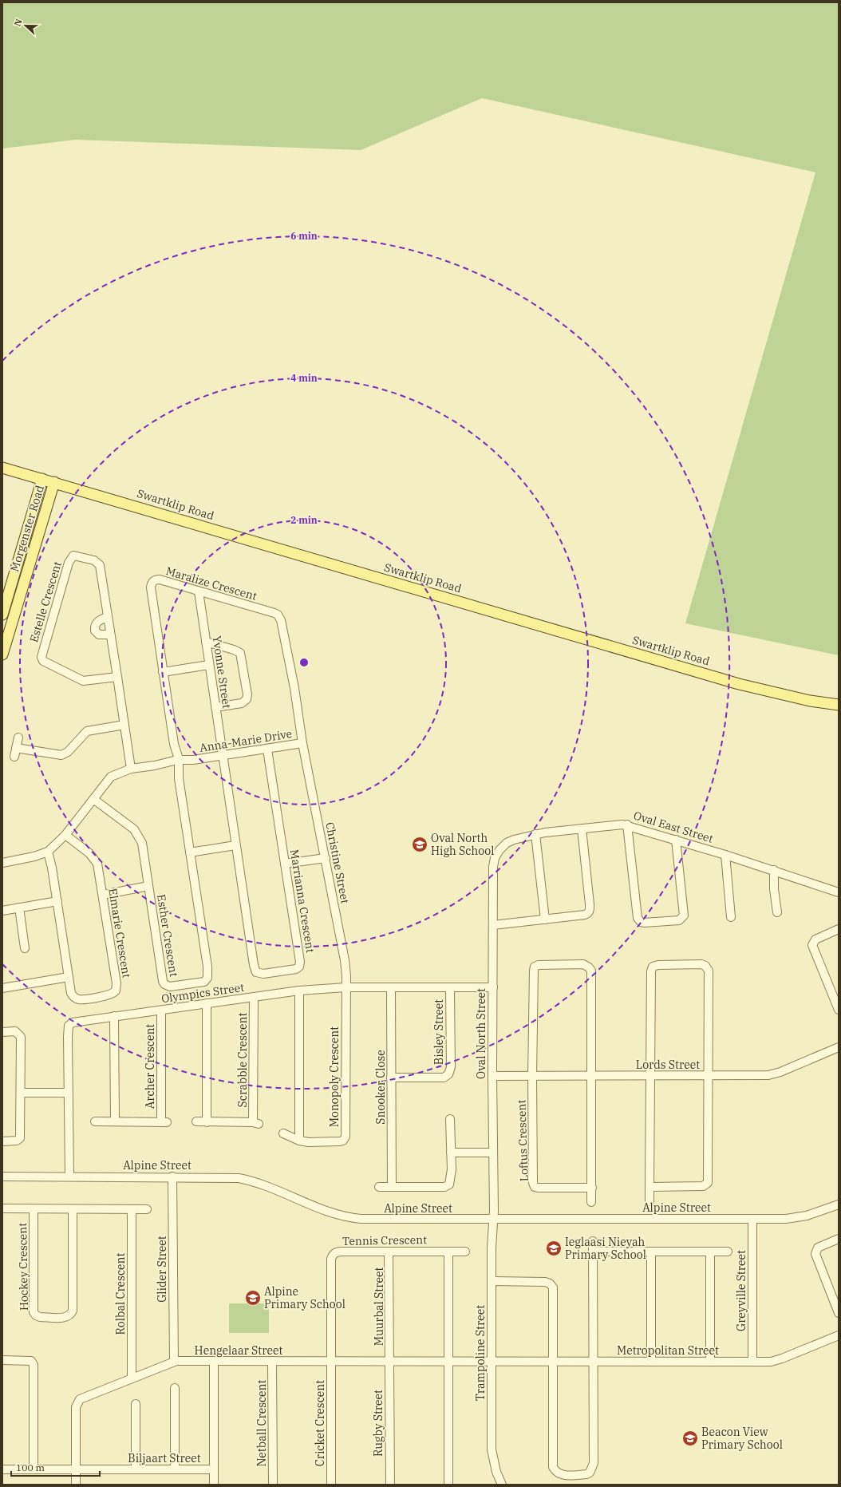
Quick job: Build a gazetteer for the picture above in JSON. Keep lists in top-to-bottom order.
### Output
{
  "streets": {
    "main road": ["Swartklip Road", "Morgenster Road"],
    "street": [
      "Maralize Crescent",
      "Estelle Crescent",
      "Yvonne Street",
      "Anna-Marie Drive",
      "Oval East Street",
      "Christine Street",
      "Marrianna Crescent",
      "Elmarie Crescent",
      "Esther Crescent",
      "Olympics Street",
      "Bisley Street",
      "Oval North Street",
      "Scrabble Crescent",
      "Lords Street",
      "Archer Crescent",
      "Monopoly Crescent",
      "Snooker Close",
      "Loftus Crescent",
      "Alpine Street",
      "Tennis Crescent",
      "Hockey Crescent",
      "Glider Street",
      "Greyville Street",
      "Rolbal Crescent",
      "Muurbal Street",
      "Hengelaar Street",
      "Metropolitan Street",
      "Trampoline Street",
      "Netball Crescent",
      "Cricket Crescent",
      "Rugby Street",
      "Biljaart Street"
    ]
  },
  "crossings": [
    ["Swartklip Road", "Morgenster Road"],
    ["Maralize Crescent", "Yvonne Street"],
    ["Maralize Crescent", "Anna-Marie Drive"],
    ["Maralize Crescent", "Christine Street"],
    ["Maralize Crescent", "Esther Crescent"],
    ["Estelle Crescent", "Anna-Marie Drive"],
    ["Yvonne Street", "Anna-Marie Drive"],
    ["Yvonne Street", "Marrianna Crescent"],
    ["Anna-Marie Drive", "Christine Street"],
    ["Anna-Marie Drive", "Marrianna Crescent"],
    ["Anna-Marie Drive", "Elmarie Crescent"],
    ["Anna-Marie Drive", "Esther Crescent"],
    ["Oval East Street", "Oval North Street"],
    ["Christine Street", "Olympics Street"],
    ["Christine Street", "Monopoly Crescent"],
    ["Olympics Street", "Bisley Street"],
    ["Olympics Street", "Oval North Street"],
    ["Olympics Street", "Scrabble Crescent"],
    ["Olympics Street", "Archer Crescent"],
    ["Olympics Street", "Monopoly Crescent"],
    ["Olympics Street", "Snooker Close"],
    ["Olympics Street", "Alpine Street"],
    ["Bisley Street", "Snooker Close"],
    ["Oval North Street", "Lords Street"],
    ["Oval North Street", "Alpine Street"],
    ["Oval North Street", "Trampoline Street"],
    ["Lords Street", "Loftus Crescent"],
    ["Alpine Street", "Glider Street"],
    ["Alpine Street", "Greyville Street"],
    ["Alpine Street", "Trampoline Street"],
    ["Tennis Crescent", "Muurbal Street"],
    ["Tennis Crescent", "Hengelaar Street"],
    ["Tennis Crescent", "Cricket Crescent"],
    ["Glider Street", "Hengelaar Street"],
    ["Greyville Street", "Metropolitan Street"],
    ["Rolbal Crescent", "Hengelaar Street"],
    ["Muurbal Street", "Hengelaar Street"],
    ["Muurbal Street", "Rugby Street"],
    ["Hengelaar Street", "Metropolitan Street"],
    ["Hengelaar Street", "Trampoline Street"],
    ["Hengelaar Street", "Netball Crescent"],
    ["Hengelaar Street", "Cricket Crescent"],
    ["Hengelaar Street", "Rugby Street"],
    ["Hengelaar Street", "Biljaart Street"],
    ["Metropolitan Street", "Trampoline Street"]
  ],
  "places": {
    "school or university": [
      "Oval North High School",
      "Ieglaasi Nieyah Primary School",
      "Alpine Primary School",
      "Beacon View Primary School"
    ]
  },
  "scale_bar": "100 m",
  "north": "left",
  "rings": ["6 min", "4 min", "2 min"]
}
